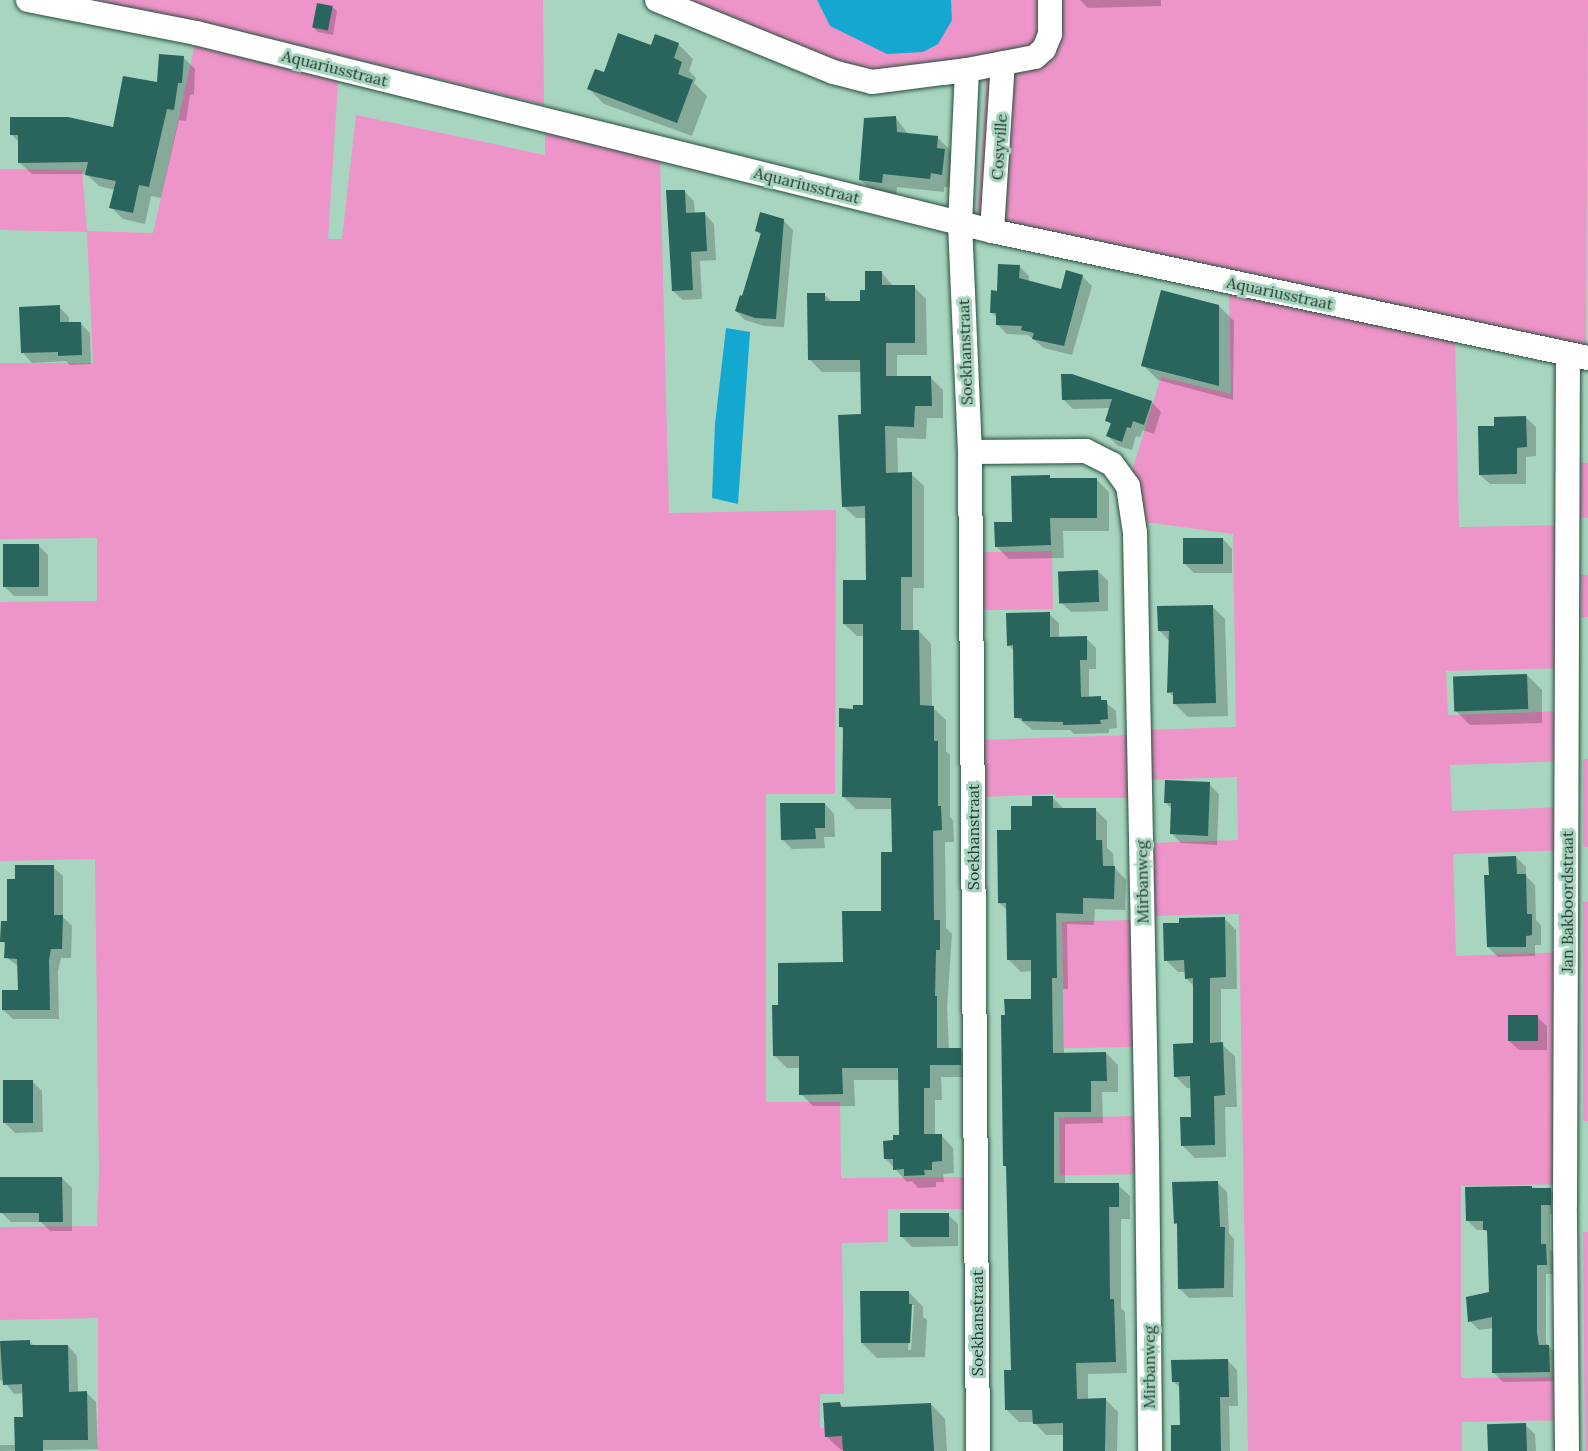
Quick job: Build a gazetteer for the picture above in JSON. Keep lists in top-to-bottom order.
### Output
{
  "streets": {
    "street": [
      "Aquariusstraat",
      "Cosyville",
      "Soekhanstraat",
      "Mirbanweg",
      "Jan Bakboordstraat"
    ]
  },
  "crossings": [
    ["Aquariusstraat", "Cosyville"],
    ["Aquariusstraat", "Soekhanstraat"],
    ["Aquariusstraat", "Jan Bakboordstraat"],
    ["Cosyville", "Soekhanstraat"],
    ["Soekhanstraat", "Mirbanweg"]
  ]
}
